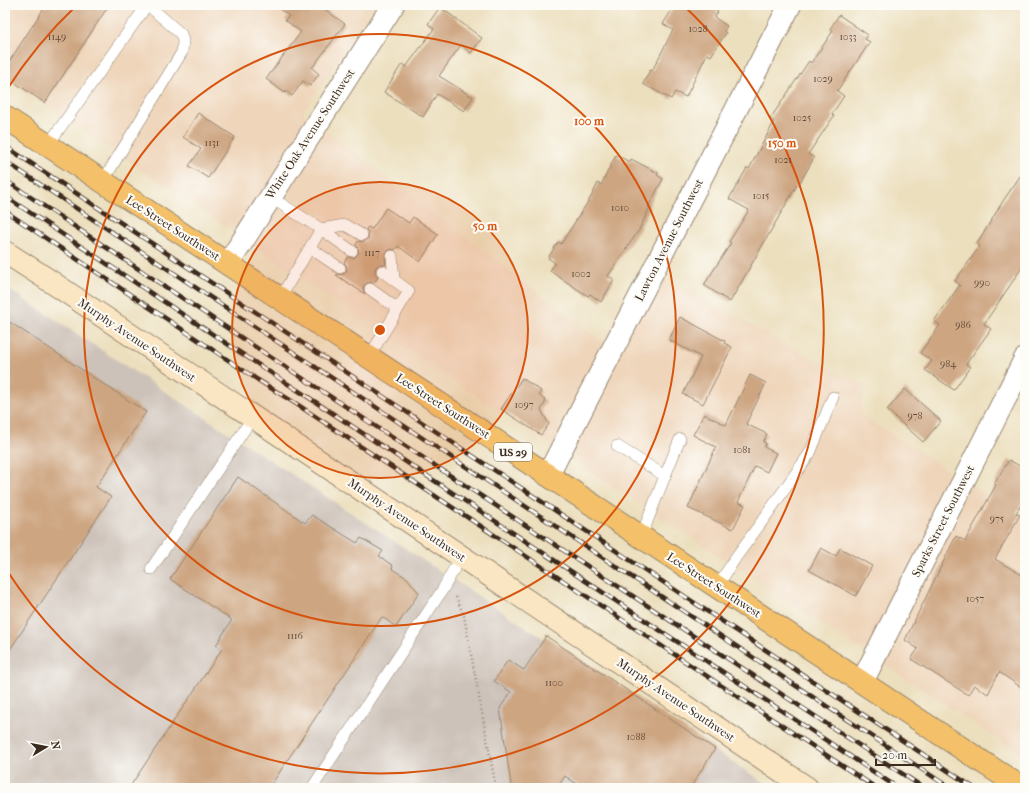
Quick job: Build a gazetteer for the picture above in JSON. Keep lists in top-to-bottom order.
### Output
{
  "streets": {
    "main road": ["Lee Street Southwest", "US 29"],
    "street": [
      "White Oak Avenue Southwest",
      "Lawton Avenue Southwest",
      "Murphy Avenue Southwest",
      "Sparks Street Southwest"
    ]
  },
  "crossings": [
    ["White Oak Avenue Southwest", "Lee Street Southwest"],
    ["Lee Street Southwest", "Lawton Avenue Southwest"],
    ["Lee Street Southwest", "Sparks Street Southwest"]
  ],
  "house_numbers": [
    "1028",
    "1149",
    "1033",
    "1029",
    "1025",
    "1131",
    "1021",
    "1015",
    "1010",
    "1117",
    "1002",
    "990",
    "986",
    "984",
    "1097",
    "978",
    "1081",
    "975",
    "1057",
    "1116",
    "1100",
    "1088"
  ],
  "scale_bar": "20 m",
  "north": "right",
  "rings": ["100 m", "150 m", "50 m"]
}
